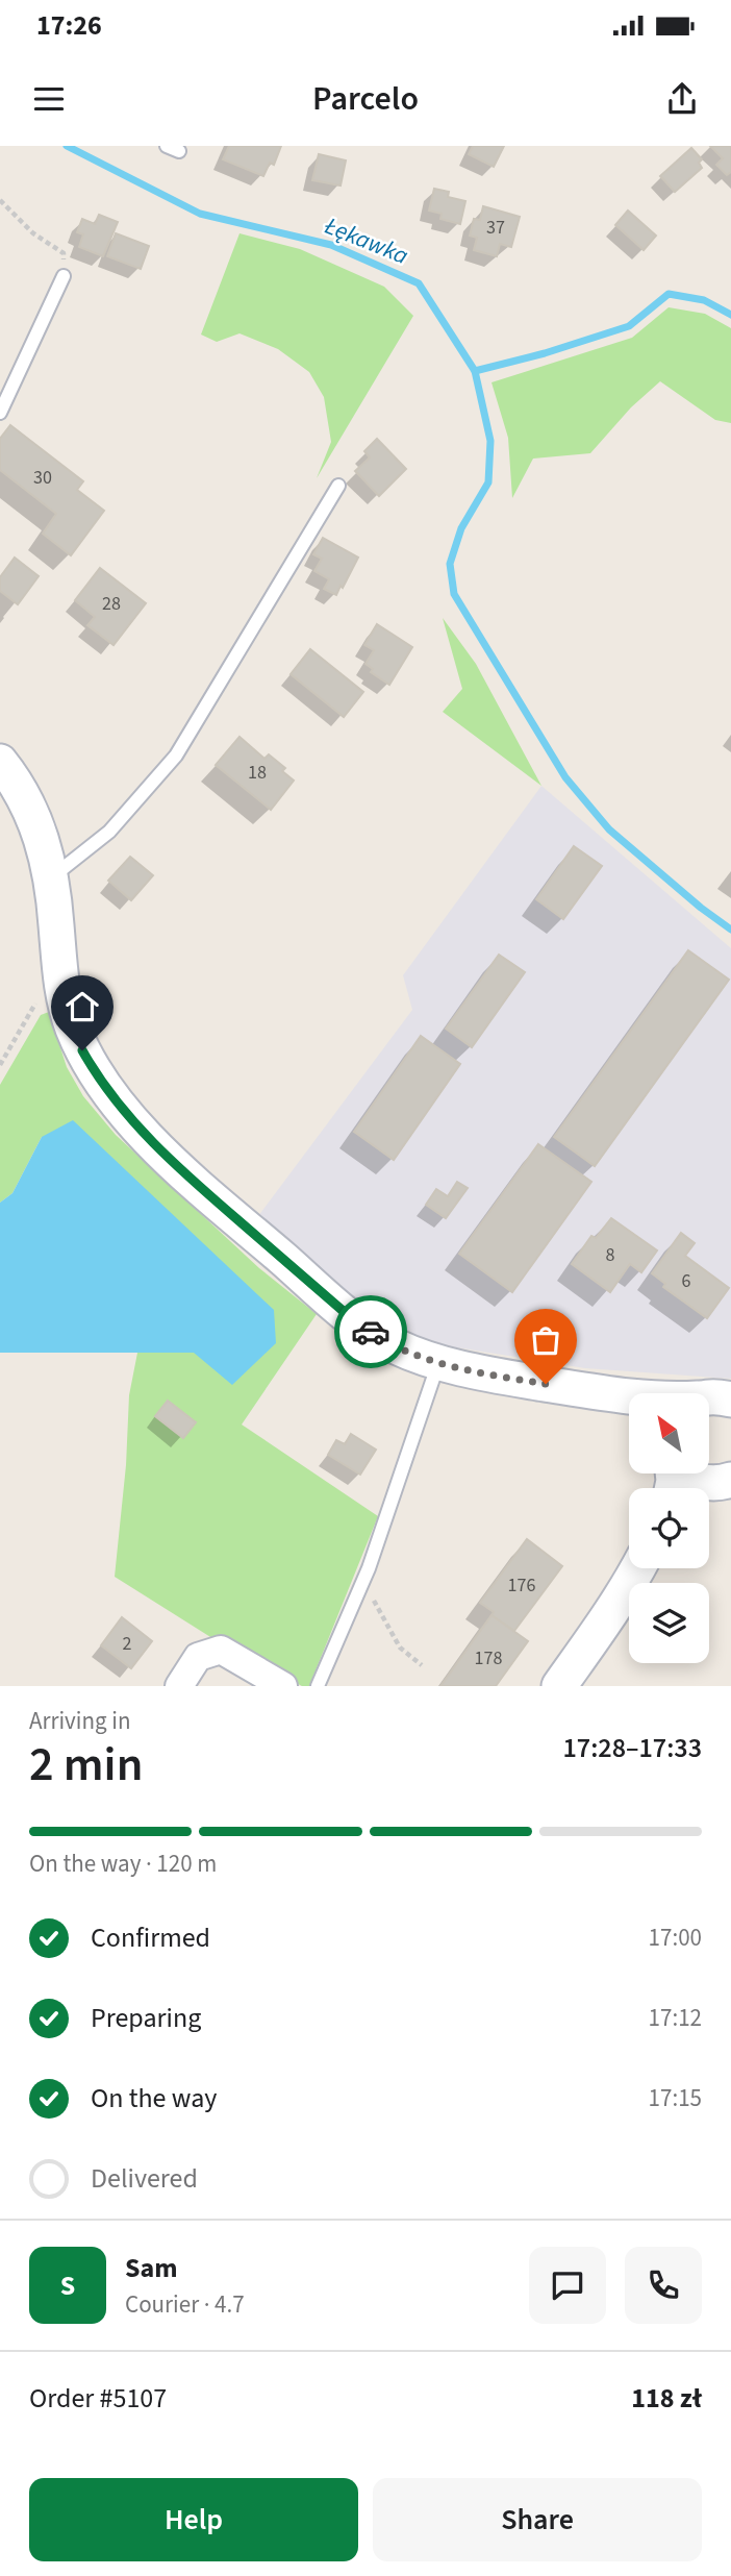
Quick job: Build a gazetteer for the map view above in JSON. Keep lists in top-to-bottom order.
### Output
{
  "water": ["Łękawka"],
  "house_numbers": [
    "37",
    "30",
    "28",
    "18",
    "8",
    "6",
    "176",
    "2",
    "178"
  ],
  "north": "top left",
  "page": {
    "status": "17:26",
    "header": "Parcelo",
    "heading": ["2 min", "Arriving in", "17:28–17:33"],
    "panel": [
      "Sam",
      "Courier · 4.7",
      "Order #5107",
      "118 zł"
    ],
    "bar": "On the way · 120 m",
    "list": [
      ["Confirmed", "17:00"],
      ["Preparing", "17:12"],
      ["On the way", "17:15"],
      "Delivered"
    ],
    "round": "S",
    "buttons": ["Help", "Share"]
  }
}
